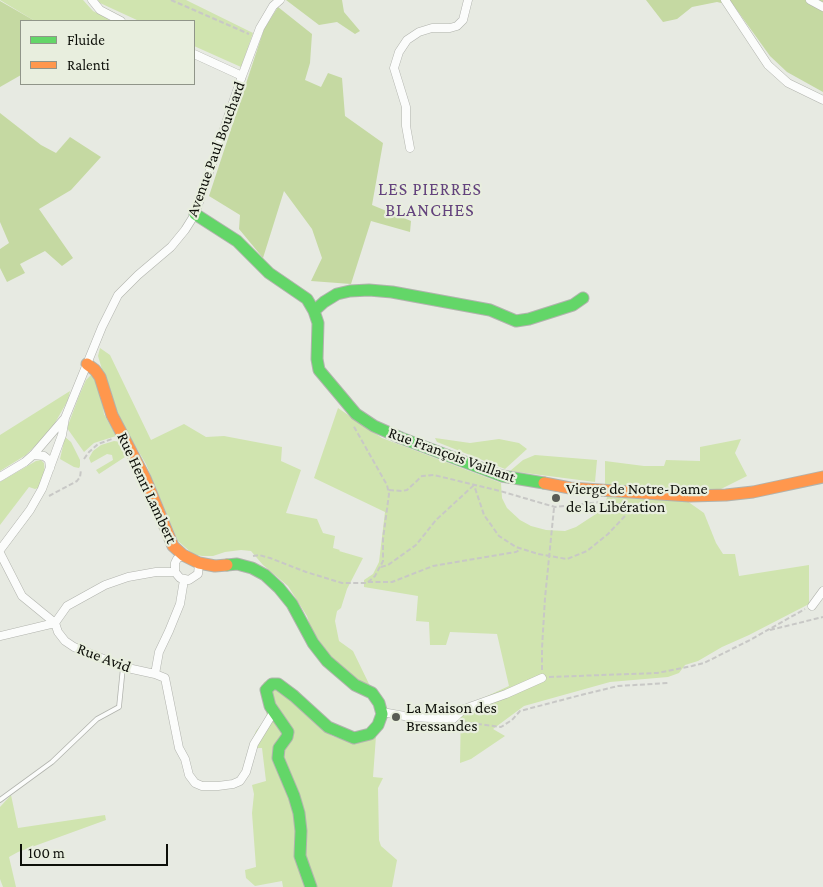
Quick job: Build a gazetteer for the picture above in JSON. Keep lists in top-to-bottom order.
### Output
{
  "streets": {
    "street": [
      "Avenue Paul Bouchard",
      "Rue François Vaillant",
      "Rue Henri Lambert",
      "Rue Avid"
    ]
  },
  "crossings": [
    ["Avenue Paul Bouchard", "Rue Henri Lambert"]
  ],
  "districts": ["LES PIERRES BLANCHES"],
  "places": ["Vierge de Notre-Dame de la Libération", "La Maison des Bressandes"],
  "legend": ["Fluide", "Ralenti"],
  "scale_bar": "100 m"
}
